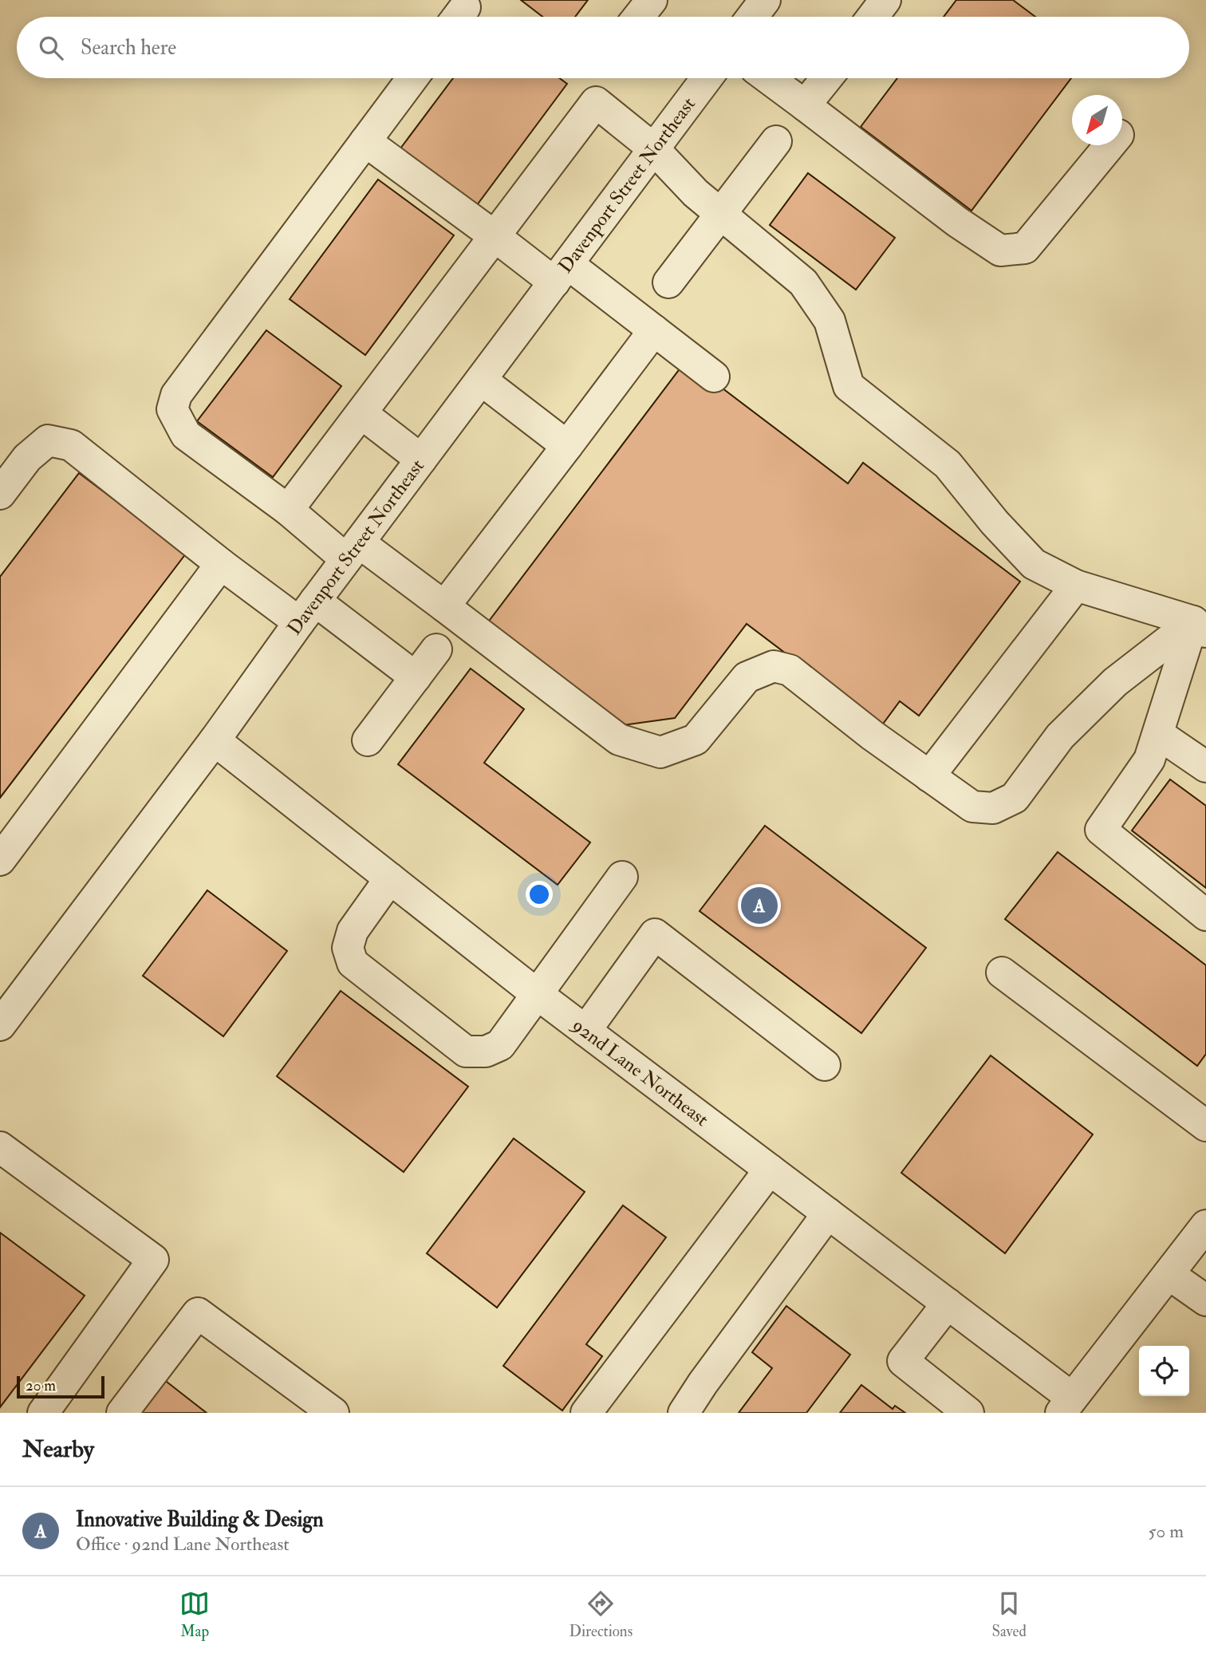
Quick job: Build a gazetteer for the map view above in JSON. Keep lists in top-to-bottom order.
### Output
{
  "streets": {
    "street": ["Davenport Street Northeast", "92nd Lane Northeast"]
  },
  "crossings": [
    ["Davenport Street Northeast", "92nd Lane Northeast"]
  ],
  "scale_bar": "20 m",
  "north": "bottom left",
  "page": {
    "search": "Search here",
    "pins": "A",
    "scale": "20 m",
    "heading": "Nearby",
    "list": [
      {
        "mark": "A",
        "name": "Innovative Building & Design",
        "note": "Office · 92nd Lane Northeast",
        "value": "50 m"
      }
    ],
    "nav": ["Map", "Directions", "Saved"]
  }
}
